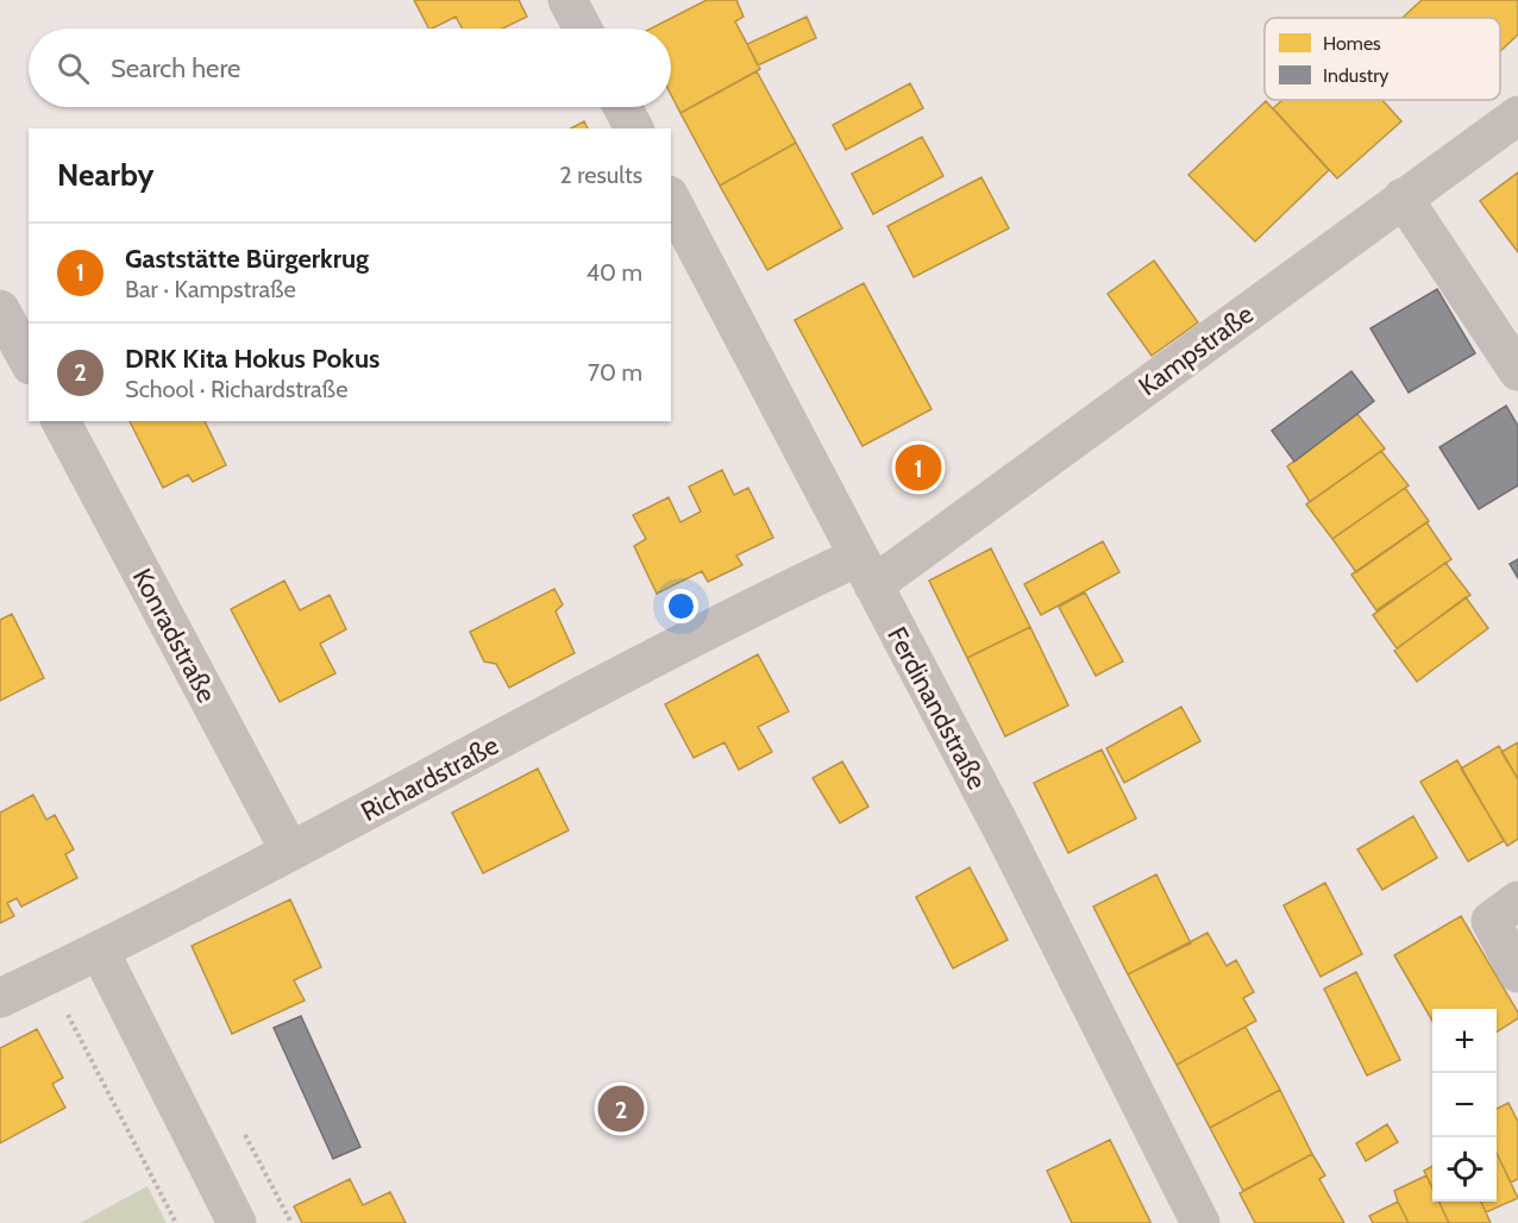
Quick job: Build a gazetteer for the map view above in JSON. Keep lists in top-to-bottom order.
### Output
{
  "streets": {
    "street": [
      "Kampstraße",
      "Konradstraße",
      "Ferdinandstraße",
      "Richardstraße"
    ]
  },
  "crossings": [
    ["Kampstraße", "Ferdinandstraße"],
    ["Kampstraße", "Richardstraße"],
    ["Konradstraße", "Richardstraße"],
    ["Ferdinandstraße", "Richardstraße"]
  ],
  "legend": ["Homes", "Industry"],
  "page": {
    "search": "Search here",
    "heading": ["Nearby", "2 results"],
    "list": [
      {
        "mark": "1",
        "name": "Gaststätte Bürgerkrug",
        "note": "Bar · Kampstraße",
        "value": "40 m"
      },
      {
        "mark": "2",
        "name": "DRK Kita Hokus Pokus",
        "note": "School · Richardstraße",
        "value": "70 m"
      }
    ],
    "pins": ["1", "2"],
    "map_buttons": ["+", "−"]
  }
}
